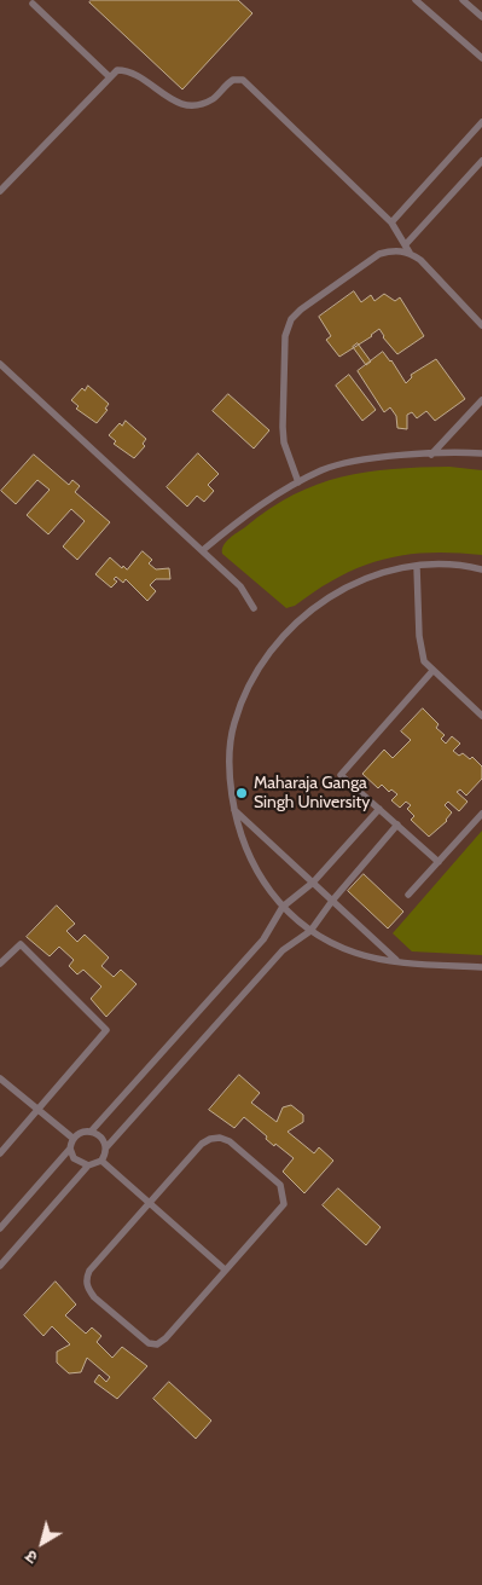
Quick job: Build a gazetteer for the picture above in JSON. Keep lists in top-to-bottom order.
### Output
{
  "places": ["Maharaja Ganga Singh University"],
  "north": "bottom left"
}
